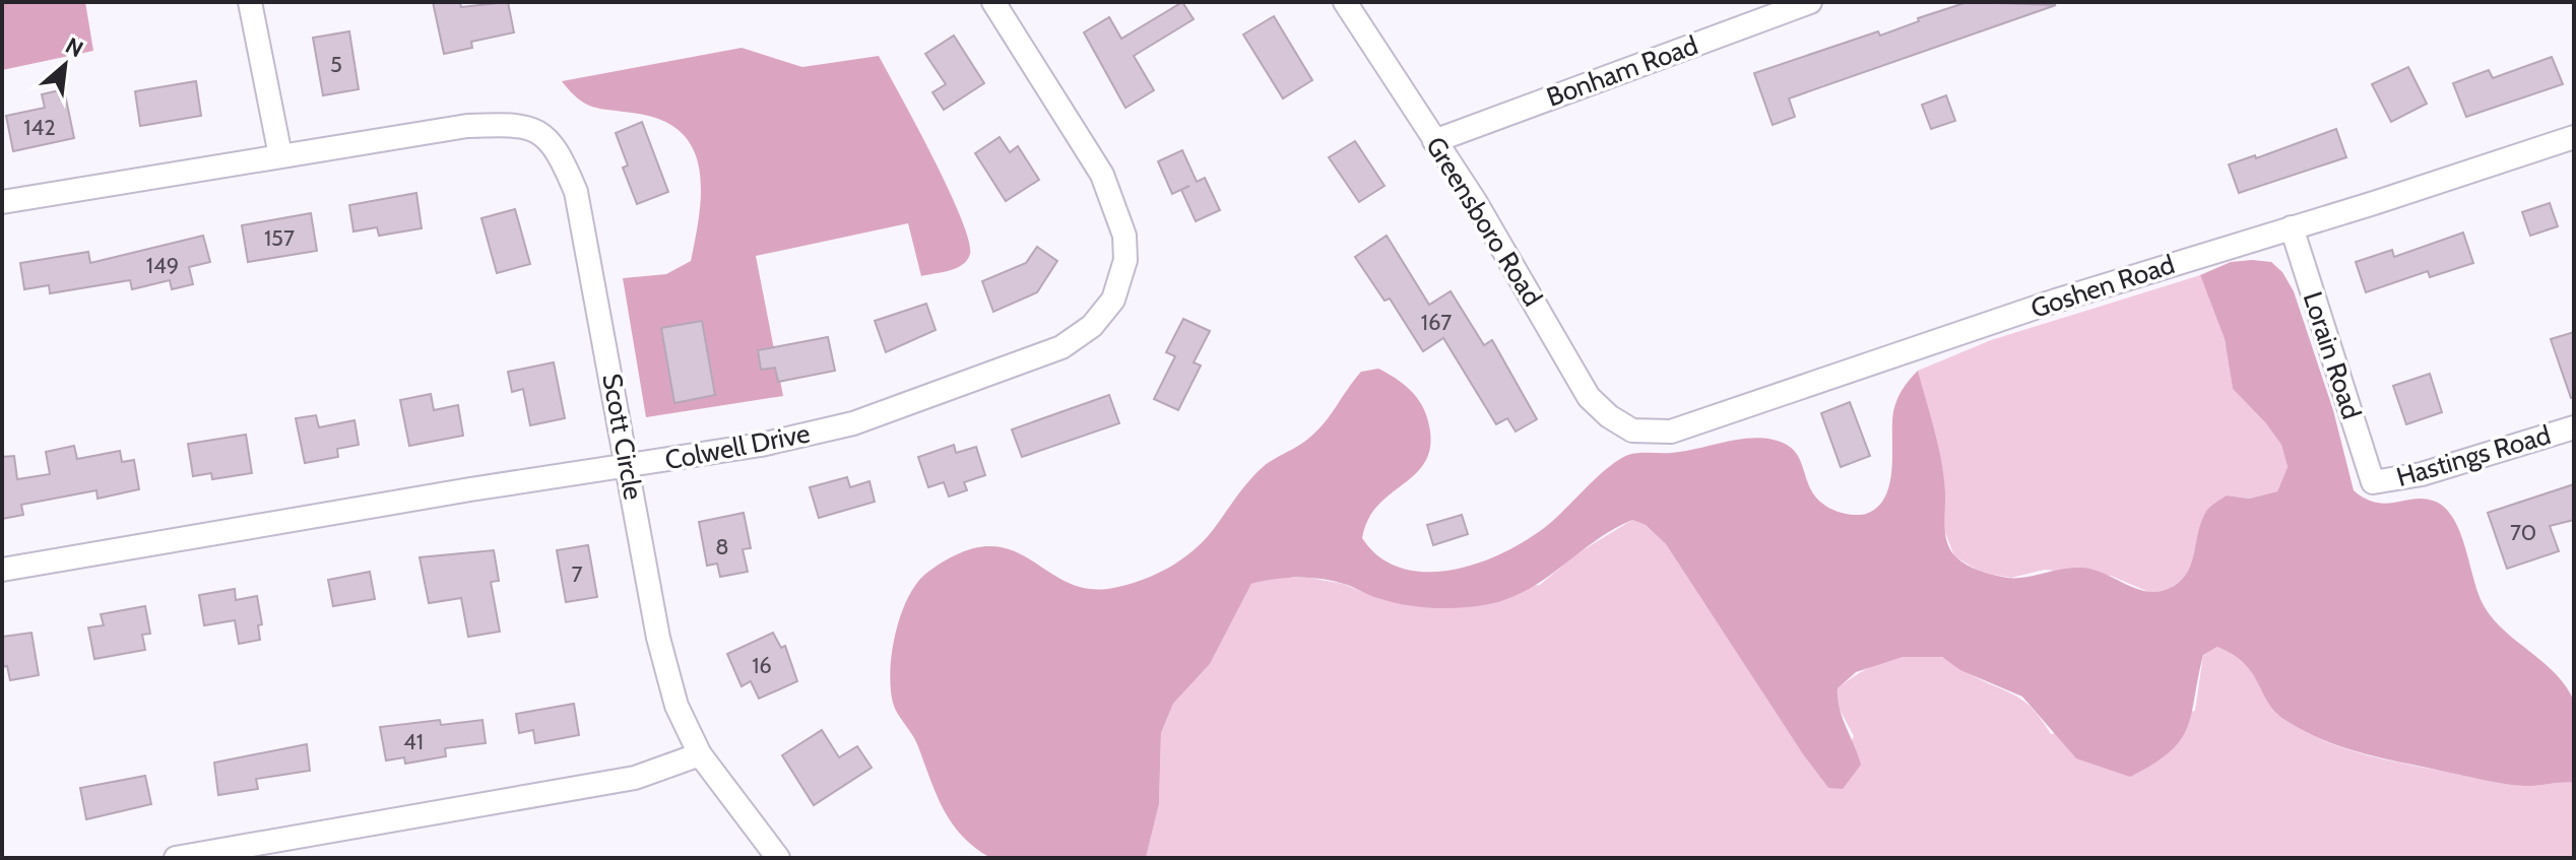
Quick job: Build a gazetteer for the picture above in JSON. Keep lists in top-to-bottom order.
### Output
{
  "streets": {
    "street": [
      "Bonham Road",
      "Greensboro Road",
      "Goshen Road",
      "Lorain Road",
      "Scott Circle",
      "Colwell Drive",
      "Hastings Road"
    ]
  },
  "crossings": [
    ["Bonham Road", "Greensboro Road"],
    ["Greensboro Road", "Goshen Road"],
    ["Goshen Road", "Lorain Road"],
    ["Lorain Road", "Hastings Road"],
    ["Scott Circle", "Colwell Drive"]
  ],
  "house_numbers": [
    "5",
    "142",
    "157",
    "149",
    "167",
    "70",
    "8",
    "7",
    "16",
    "41"
  ],
  "north": "top right"
}
